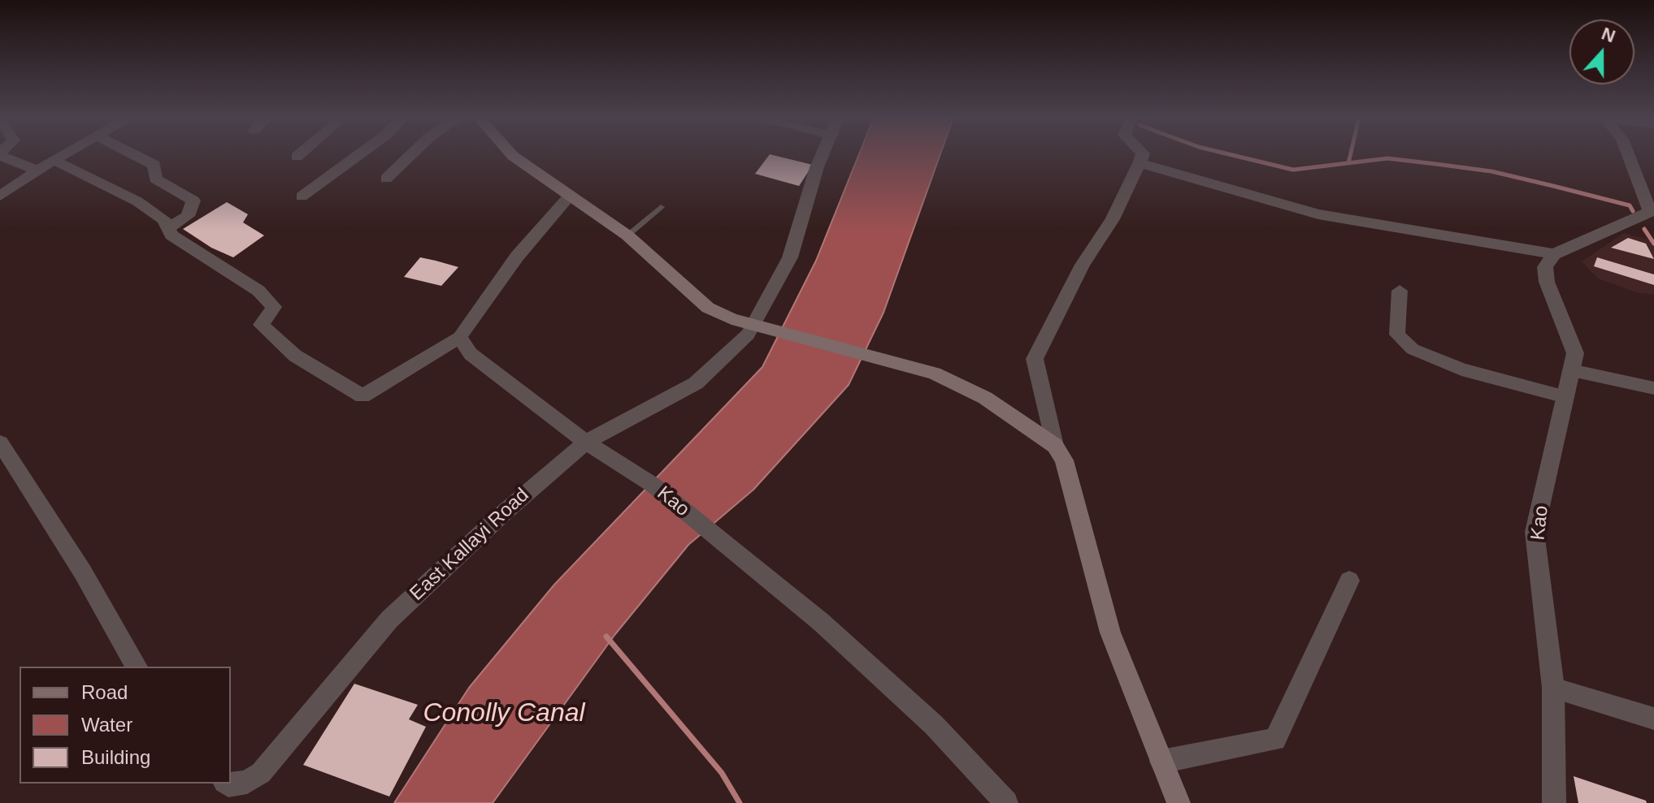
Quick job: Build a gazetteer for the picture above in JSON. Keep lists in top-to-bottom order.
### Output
{
  "streets": {
    "street": ["Kao", "East Kallayi Road"]
  },
  "crossings": [
    ["Kao", "East Kallayi Road"]
  ],
  "water": ["Conolly Canal"],
  "legend": ["Road", "Water", "Building"],
  "north": "top"
}
